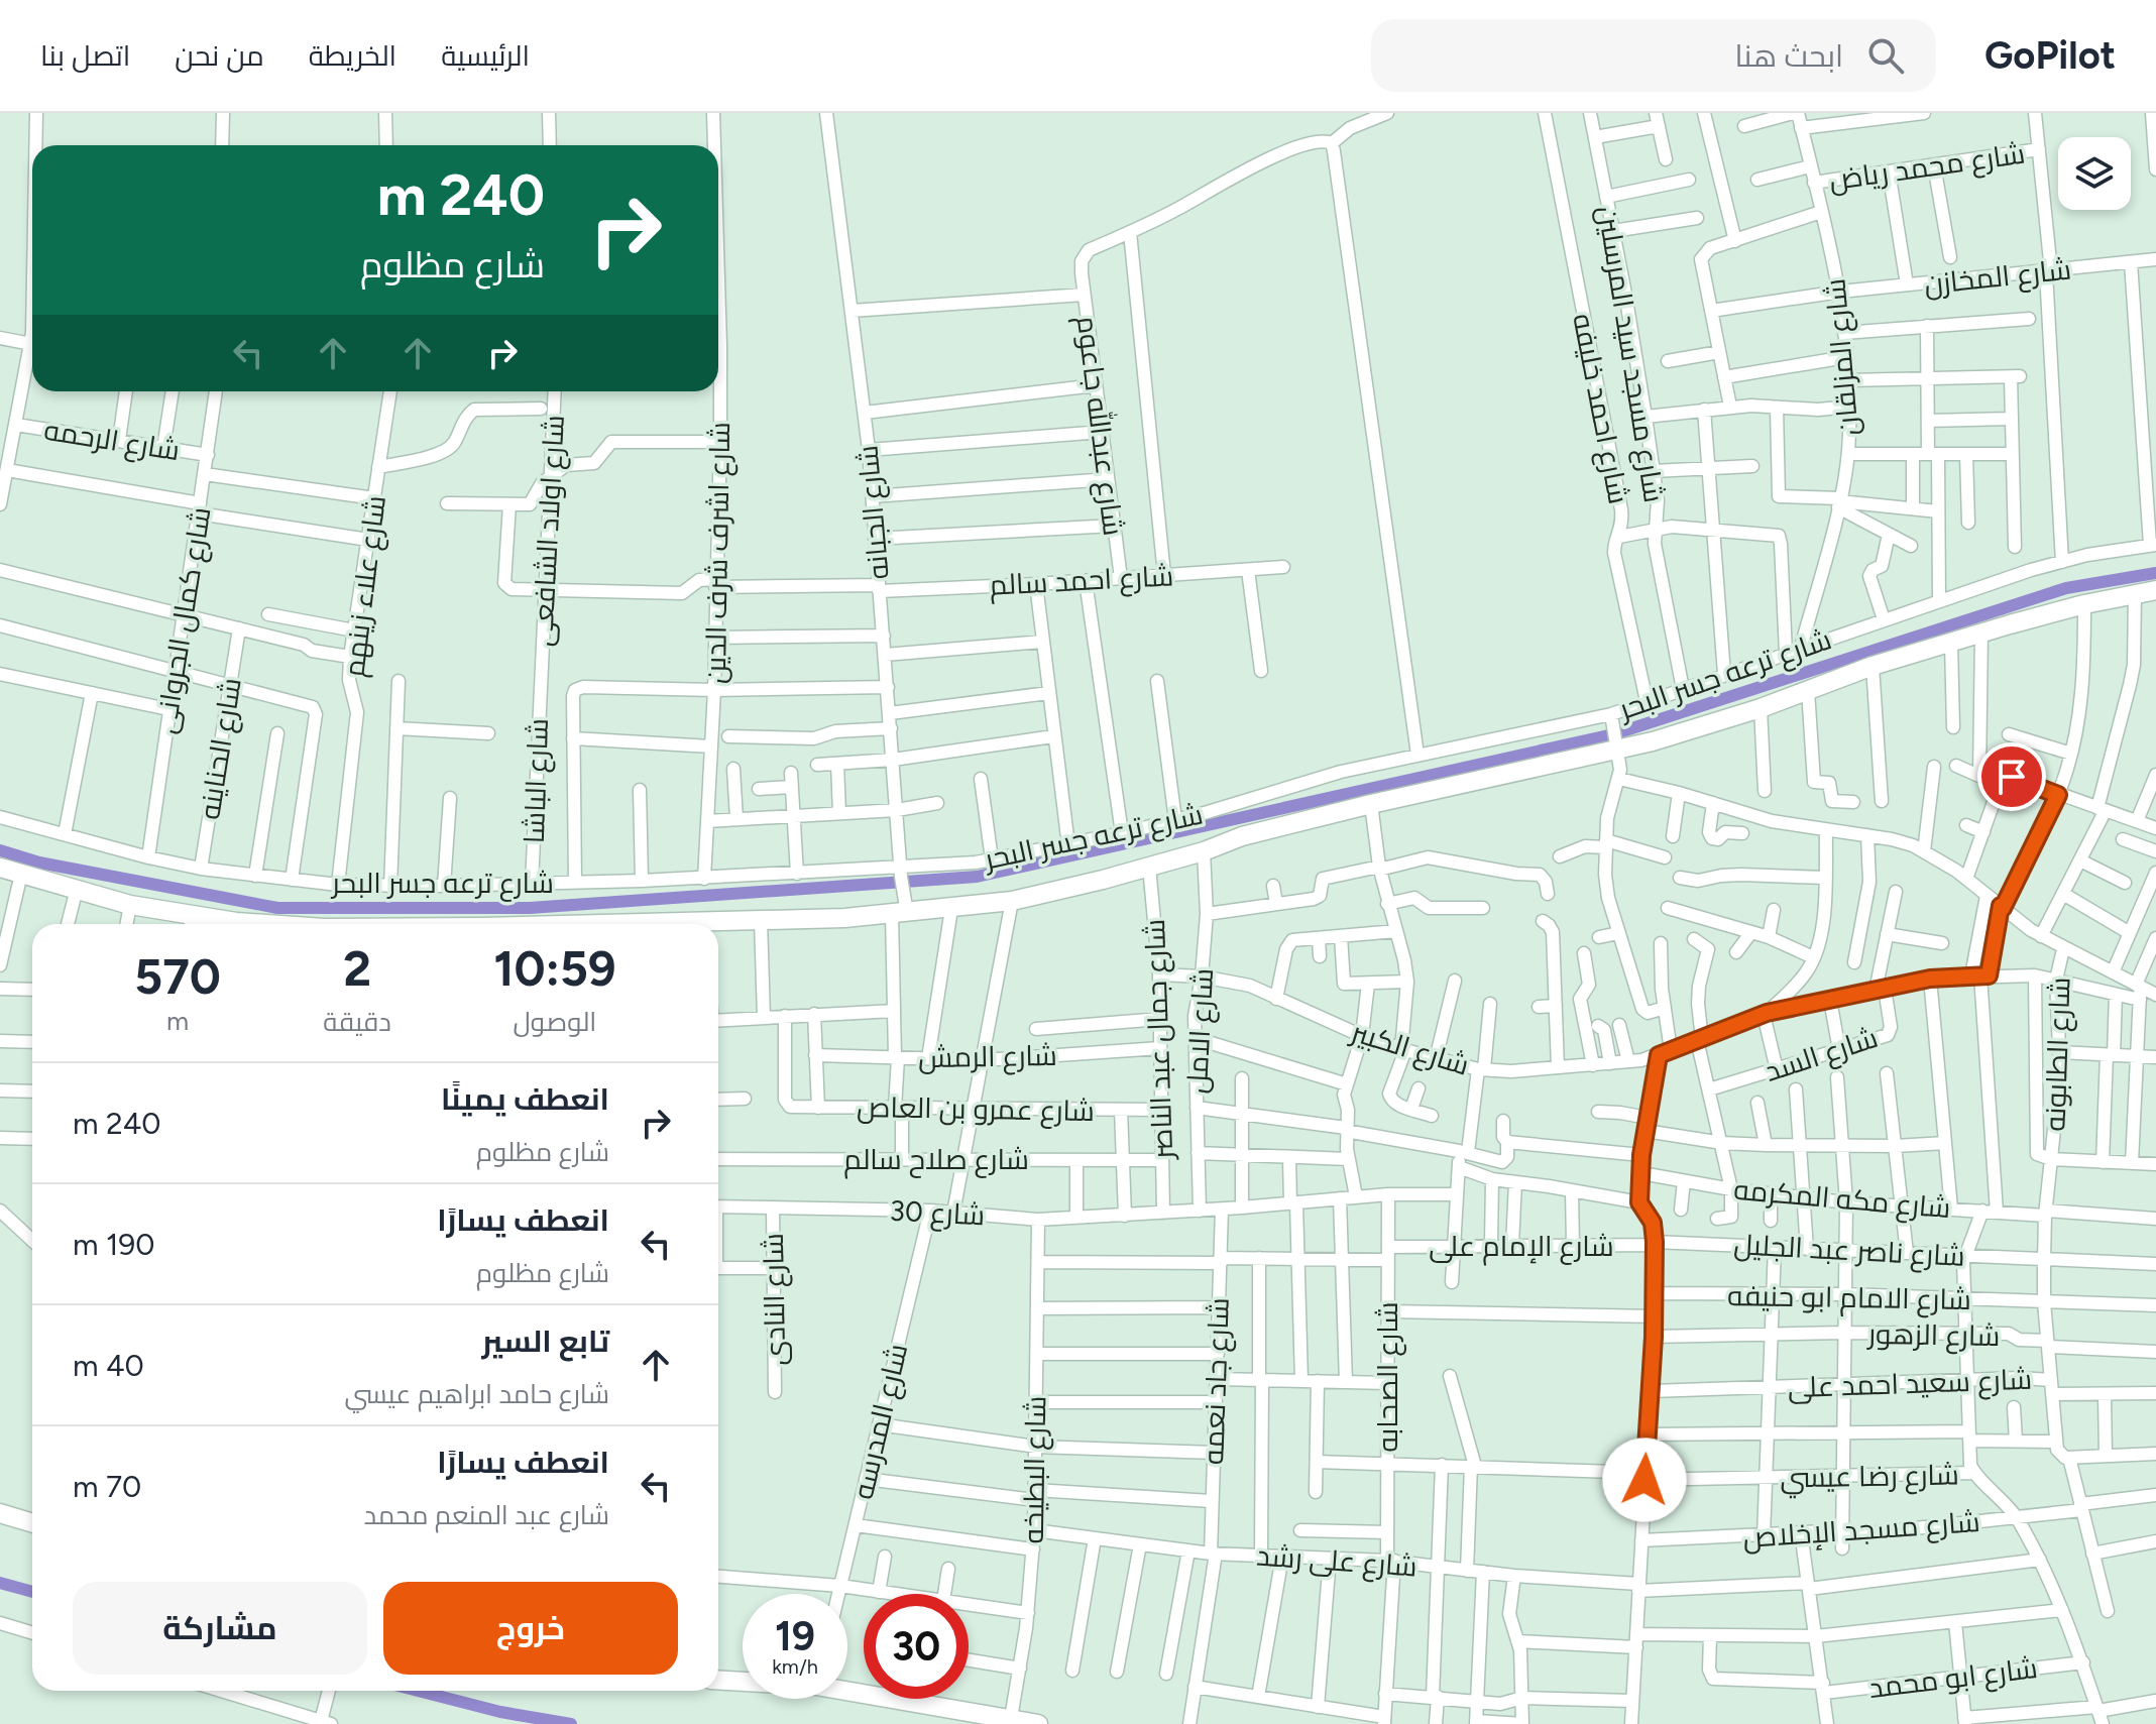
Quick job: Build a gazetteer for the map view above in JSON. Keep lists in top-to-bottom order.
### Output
{
  "streets": {
    "street": [
      "شارع محمد رياض",
      "شارع المخازن",
      "شارع مسجد سيد المرسلين",
      "شارع المزلقان",
      "شارع احمد خليفه",
      "شارع عبدالله جاعوم",
      "شارع الرحمه",
      "شارع الجبانه",
      "شارع اولاد الشافعى",
      "شارع اشرف شرف الدين",
      "شارع احمد سالم",
      "شارع علاء زينهم",
      "شارع كمال الجروانى",
      "شارع ترعه جسر البحر",
      "شارع الحناينه",
      "شارع الباشا",
      "شارع الامل",
      "شارع جمال عبد الناصر",
      "شارع الكبير",
      "شارع السد",
      "شارع الطابونه",
      "شارع الرمش",
      "شارع عمرو بن العاص",
      "شارع صلاح سالم",
      "شارع مكه المكرمه",
      "شارع 30",
      "شارع الإمام على",
      "شارع ناصر عبد الجليل",
      "شارع الامام ابو حنيفه",
      "شارع النادى",
      "شارع الزهور",
      "شارع الصحابه",
      "شارع جاد نعمه",
      "شارع سعيد احمد على",
      "شارع المدرسه",
      "شارع البطيخه",
      "شارع رضا عيسي",
      "شارع مسجد الإخلاص",
      "شارع على رشد",
      "شارع ابو محمد"
    ]
  },
  "crossings": [
    ["شارع محمد رياض", "شارع المزلقان"],
    ["شارع المخازن", "شارع المزلقان"],
    ["شارع مسجد سيد المرسلين", "شارع ترعه جسر البحر"],
    ["شارع المزلقان", "شارع ترعه جسر البحر"],
    ["شارع احمد خليفه", "شارع ترعه جسر البحر"],
    ["شارع عبدالله جاعوم", "شارع احمد سالم"],
    ["شارع الرحمه", "شارع كمال الجروانى"],
    ["شارع الجبانه", "شارع احمد سالم"],
    ["شارع الجبانه", "شارع ترعه جسر البحر"],
    ["شارع الجبانه", "شارع الرمش"],
    ["شارع الجبانه", "شارع عمرو بن العاص"],
    ["شارع الجبانه", "شارع صلاح سالم"],
    ["شارع اولاد الشافعى", "شارع الباشا"],
    ["شارع اشرف شرف الدين", "شارع احمد سالم"],
    ["شارع اشرف شرف الدين", "شارع ترعه جسر البحر"],
    ["شارع علاء زينهم", "شارع ترعه جسر البحر"],
    ["شارع كمال الجروانى", "شارع ترعه جسر البحر"],
    ["شارع ترعه جسر البحر", "شارع الحناينه"],
    ["شارع ترعه جسر البحر", "شارع الباشا"],
    ["شارع ترعه جسر البحر", "شارع الامل"],
    ["شارع ترعه جسر البحر", "شارع جمال عبد الناصر"],
    ["شارع الامل", "شارع الكبير"],
    ["شارع الامل", "شارع 30"],
    ["شارع جمال عبد الناصر", "شارع الكبير"],
    ["شارع جمال عبد الناصر", "شارع الرمش"],
    ["شارع جمال عبد الناصر", "شارع عمرو بن العاص"],
    ["شارع جمال عبد الناصر", "شارع صلاح سالم"],
    ["شارع جمال عبد الناصر", "شارع 30"],
    ["شارع الطابونه", "شارع مكه المكرمه"],
    ["شارع الطابونه", "شارع ناصر عبد الجليل"],
    ["شارع الطابونه", "شارع الامام ابو حنيفه"],
    ["شارع الطابونه", "شارع الزهور"],
    ["شارع الطابونه", "شارع سعيد احمد على"],
    ["شارع الطابونه", "شارع مسجد الإخلاص"],
    ["شارع 30", "شارع النادى"],
    ["شارع 30", "شارع الصحابه"],
    ["شارع 30", "شارع جاد نعمه"],
    ["شارع 30", "شارع المدرسه"],
    ["شارع 30", "شارع البطيخه"],
    ["شارع الإمام على", "شارع ناصر عبد الجليل"],
    ["شارع الإمام على", "شارع الصحابه"],
    ["شارع الإمام على", "شارع جاد نعمه"],
    ["شارع الإمام على", "شارع البطيخه"],
    ["شارع الصحابه", "شارع رضا عيسي"],
    ["شارع الصحابه", "شارع على رشد"],
    ["شارع جاد نعمه", "شارع على رشد"],
    ["شارع البطيخه", "شارع على رشد"]
  ],
  "page": {
    "header": "GoPilot",
    "search": "ابحث هنا",
    "nav": [
      "الرئيسية",
      "الخريطة",
      "من نحن",
      "اتصل بنا"
    ],
    "turn": ["240 m", "شارع مظلوم"],
    "eta": [
      "10:59",
      "الوصول",
      "2",
      "دقيقة",
      "570",
      "m"
    ],
    "list": [
      {
        "name": "انعطف يمينًا",
        "note": "شارع مظلوم",
        "value": "240 m"
      },
      {
        "name": "انعطف يسارًا",
        "note": "شارع مظلوم",
        "value": "190 m"
      },
      {
        "name": "تابع السير",
        "note": "شارع حامد ابراهيم عيسي",
        "value": "40 m"
      },
      {
        "name": "انعطف يسارًا",
        "note": "شارع عبد المنعم محمد",
        "value": "70 m"
      }
    ],
    "buttons": ["خروج", "مشاركة"],
    "speed": "19 km/h",
    "limit": "30"
  }
}
